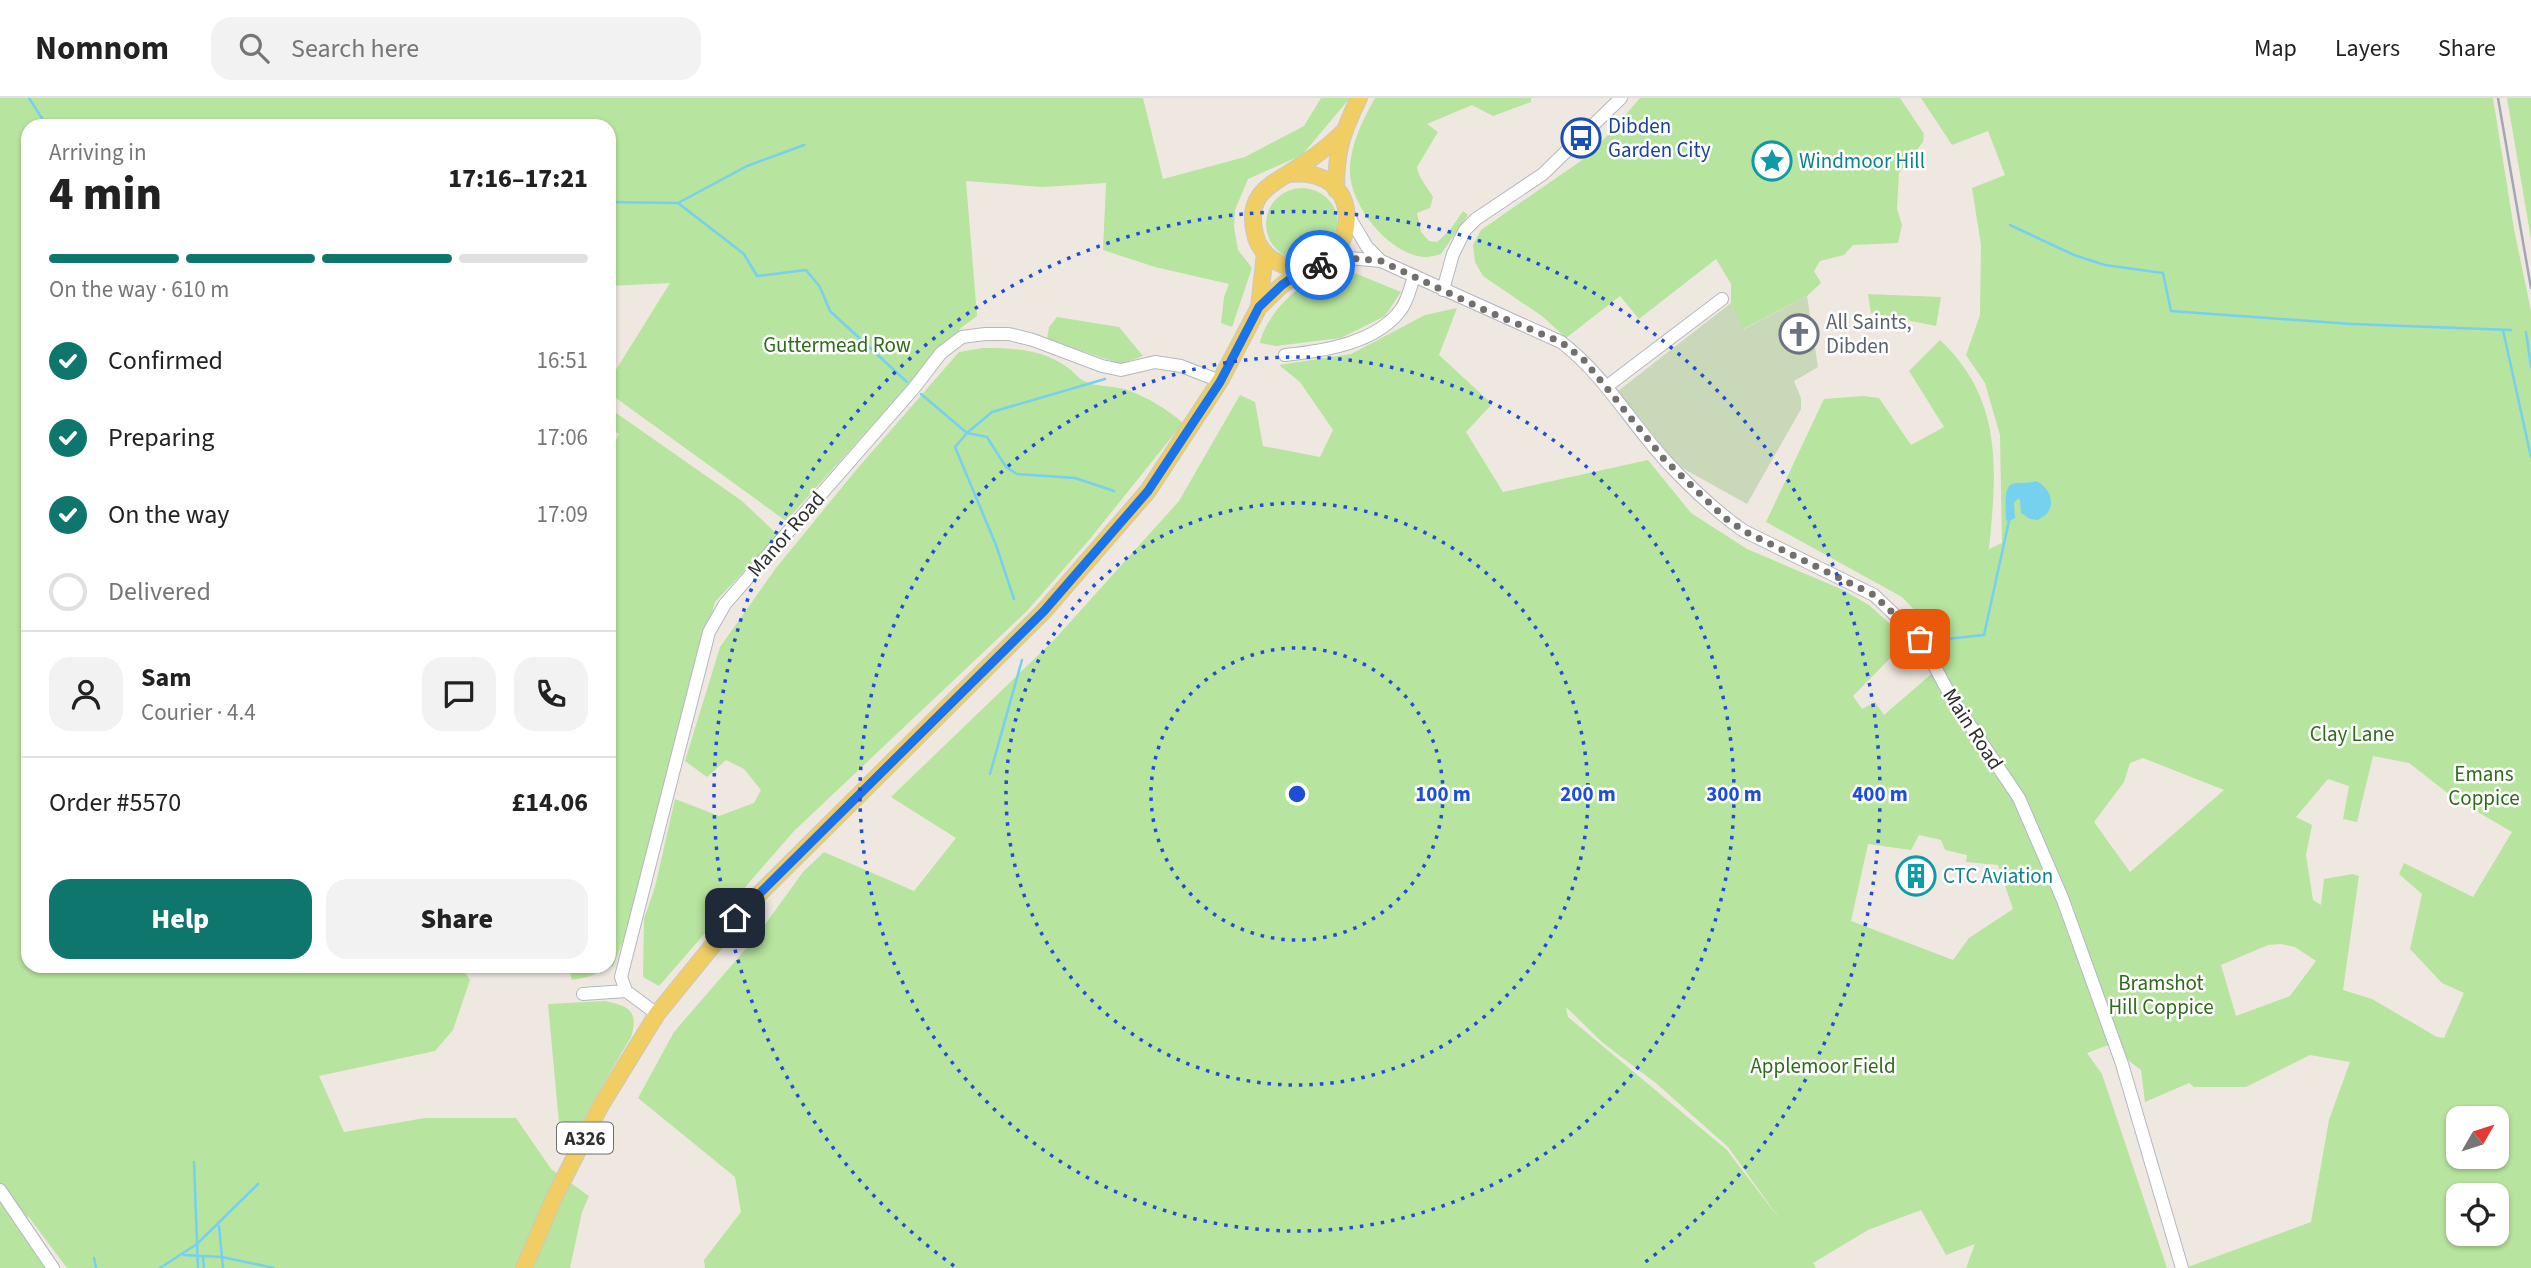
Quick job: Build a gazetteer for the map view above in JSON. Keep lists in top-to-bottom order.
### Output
{
  "streets": {
    "main road": ["A326"],
    "street": ["Manor Road", "Main Road"]
  },
  "crossings": [
    ["Manor Road", "A326"],
    ["Main Road", "A326"]
  ],
  "parks": [
    "Guttermead Row",
    "Clay Lane",
    "Emans Coppice",
    "Bramshot Hill Coppice",
    "Applemoor Field"
  ],
  "places": {
    "bus stop": ["Dibden Garden City"],
    "place": ["Windmoor Hill"],
    "church": ["All Saints, Dibden"],
    "building": ["CTC Aviation"]
  },
  "north": "top right",
  "page": {
    "header": "Nomnom",
    "search": "Search here",
    "nav": ["Map", "Layers", "Share"],
    "heading": ["4 min", "Arriving in", "17:16–17:21"],
    "panel": [
      "Sam",
      "Courier · 4.4",
      "Order #5570",
      "£14.06"
    ],
    "bar": "On the way · 610 m",
    "list": [
      ["Confirmed", "16:51"],
      ["Preparing", "17:06"],
      ["On the way", "17:09"],
      "Delivered"
    ],
    "buttons": ["Help", "Share"]
  },
  "rings": [
    "100 m",
    "200 m",
    "300 m",
    "400 m"
  ]
}
